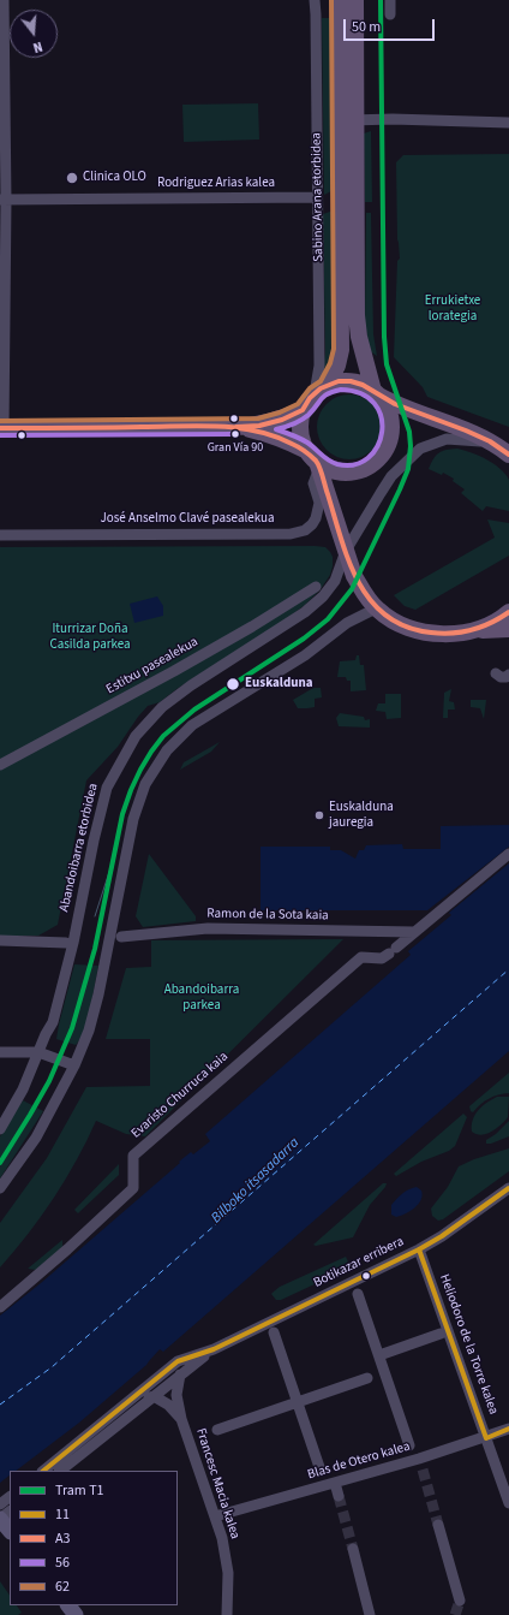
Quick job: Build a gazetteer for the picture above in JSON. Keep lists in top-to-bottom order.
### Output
{
  "streets": {
    "main road": ["Sabino Arana etorbidea"],
    "street": [
      "Rodriguez Arias kalea",
      "José Anselmo Clavé pasealekua",
      "Estitxu pasealekua",
      "Abandoibarra etorbidea",
      "Ramon de la Sota kaia",
      "Evaristo Churruca kaia",
      "Botikazar erribera",
      "Heliodoro de la Torre kalea",
      "Blas de Otero kalea",
      "Francesc Macia kalea"
    ]
  },
  "crossings": [
    ["Rodriguez Arias kalea", "Sabino Arana etorbidea"],
    ["Sabino Arana etorbidea", "José Anselmo Clavé pasealekua"],
    ["Ramon de la Sota kaia", "Evaristo Churruca kaia"],
    ["Botikazar erribera", "Heliodoro de la Torre kalea"],
    ["Botikazar erribera", "Francesc Macia kalea"],
    ["Heliodoro de la Torre kalea", "Blas de Otero kalea"],
    ["Blas de Otero kalea", "Francesc Macia kalea"]
  ],
  "water": ["Bilboko itsasadarra"],
  "parks": ["Errukietxe lorategia", "Iturrizar Doña Casilda parkea", "Abandoibarra parkea"],
  "places": [
    "Clinica OLO",
    "Gran Vía 90",
    "Euskalduna",
    "Euskalduna jauregia"
  ],
  "lines": [
    "tram line T1",
    "transit line 62",
    "transit line A3",
    "transit line 56",
    "transit line 11"
  ],
  "legend": [
    "Tram T1",
    "11",
    "A3",
    "56",
    "62"
  ],
  "scale_bar": "50 m",
  "north": "bottom"
}
